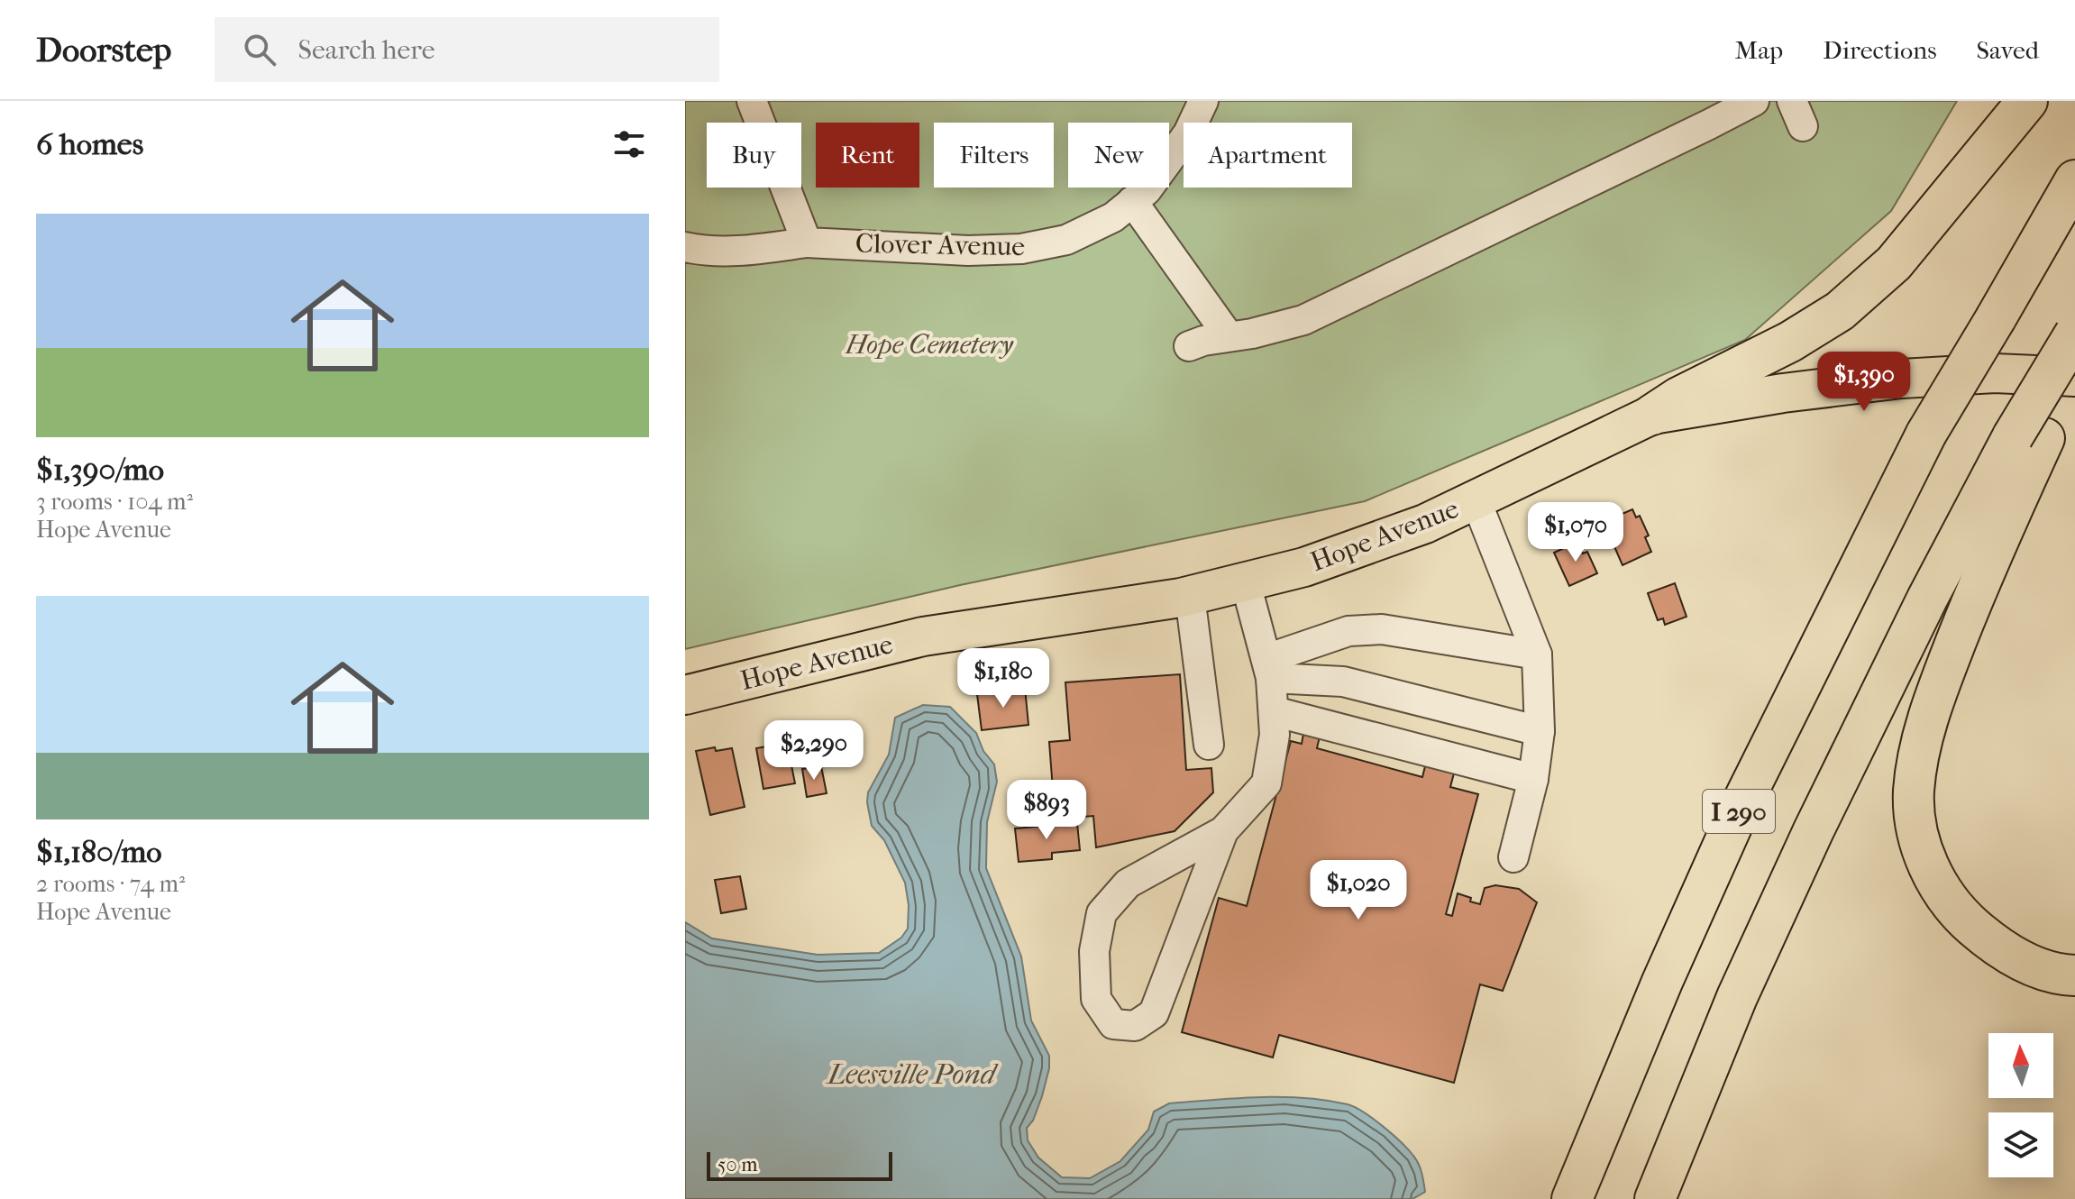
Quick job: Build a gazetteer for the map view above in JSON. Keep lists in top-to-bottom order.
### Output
{
  "streets": {
    "highway": ["I 290"],
    "main road": ["Hope Avenue"],
    "lane": ["Clover Avenue"]
  },
  "water": ["Leesville Pond"],
  "parks": ["Hope Cemetery"],
  "scale_bar": "50 m",
  "north": "top",
  "page": {
    "header": "Doorstep",
    "search": "Search here",
    "nav": ["Map", "Directions", "Saved"],
    "heading": "6 homes",
    "chip": [
      "Buy",
      "Rent",
      "Filters",
      "New",
      "Apartment"
    ],
    "list": [
      {
        "name": "$1,390/mo",
        "note": "3 rooms · 104 m² · Hope Avenue"
      },
      {
        "name": "$1,180/mo",
        "note": "2 rooms · 74 m² · Hope Avenue"
      }
    ],
    "price": [
      "$1,390",
      "$1,070",
      "$1,180",
      "$2,290",
      "$893",
      "$1,020"
    ],
    "scale": "50 m"
  }
}
